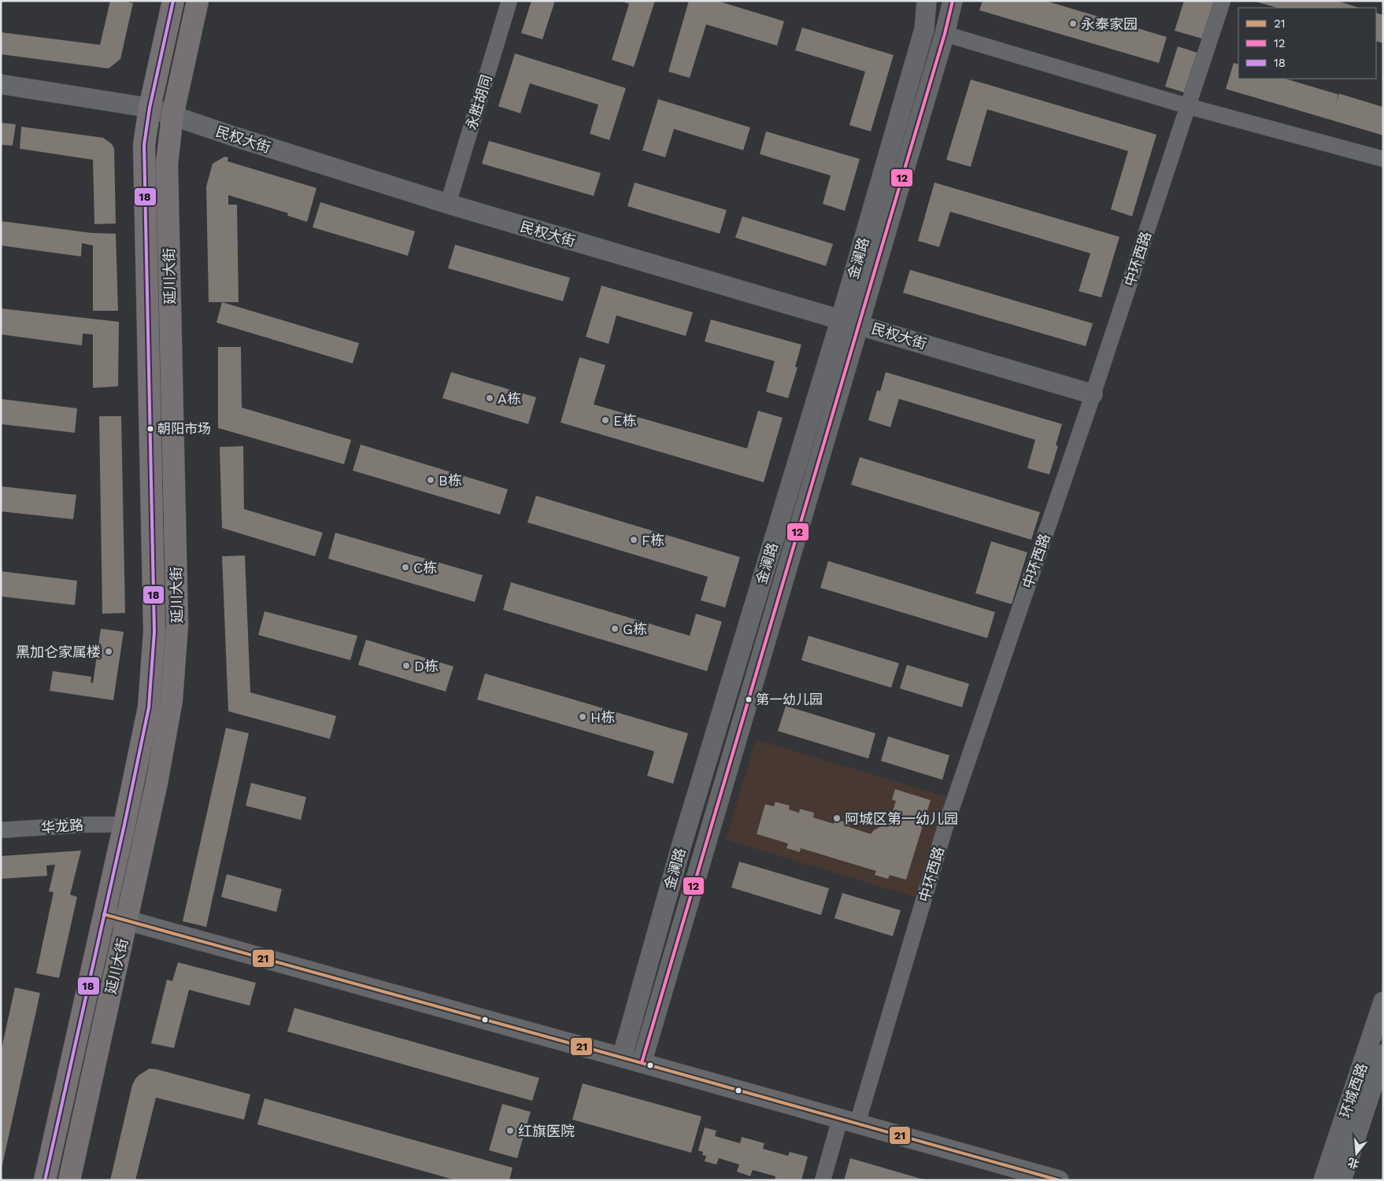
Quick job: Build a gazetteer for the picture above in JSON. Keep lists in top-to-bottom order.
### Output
{
  "streets": {
    "main road": ["延川大街"],
    "street": [
      "永胜胡同",
      "民权大街",
      "金澜路",
      "中环西路",
      "华龙路",
      "环城西路"
    ]
  },
  "crossings": [
    ["永胜胡同", "民权大街"],
    ["民权大街", "金澜路"],
    ["民权大街", "中环西路"],
    ["民权大街", "延川大街"],
    ["延川大街", "华龙路"]
  ],
  "places": [
    "永泰家园",
    "A栋",
    "E栋",
    "朝阳市场",
    "B栋",
    "F栋",
    "C栋",
    "G栋",
    "黑加仑家属楼",
    "D栋",
    "第一幼儿园",
    "H栋",
    "阿城区第一幼儿园",
    "红旗医院"
  ],
  "lines": ["transit line 12", "transit line 18", "transit line 21"],
  "legend": ["21", "12", "18"],
  "north": "bottom"
}
